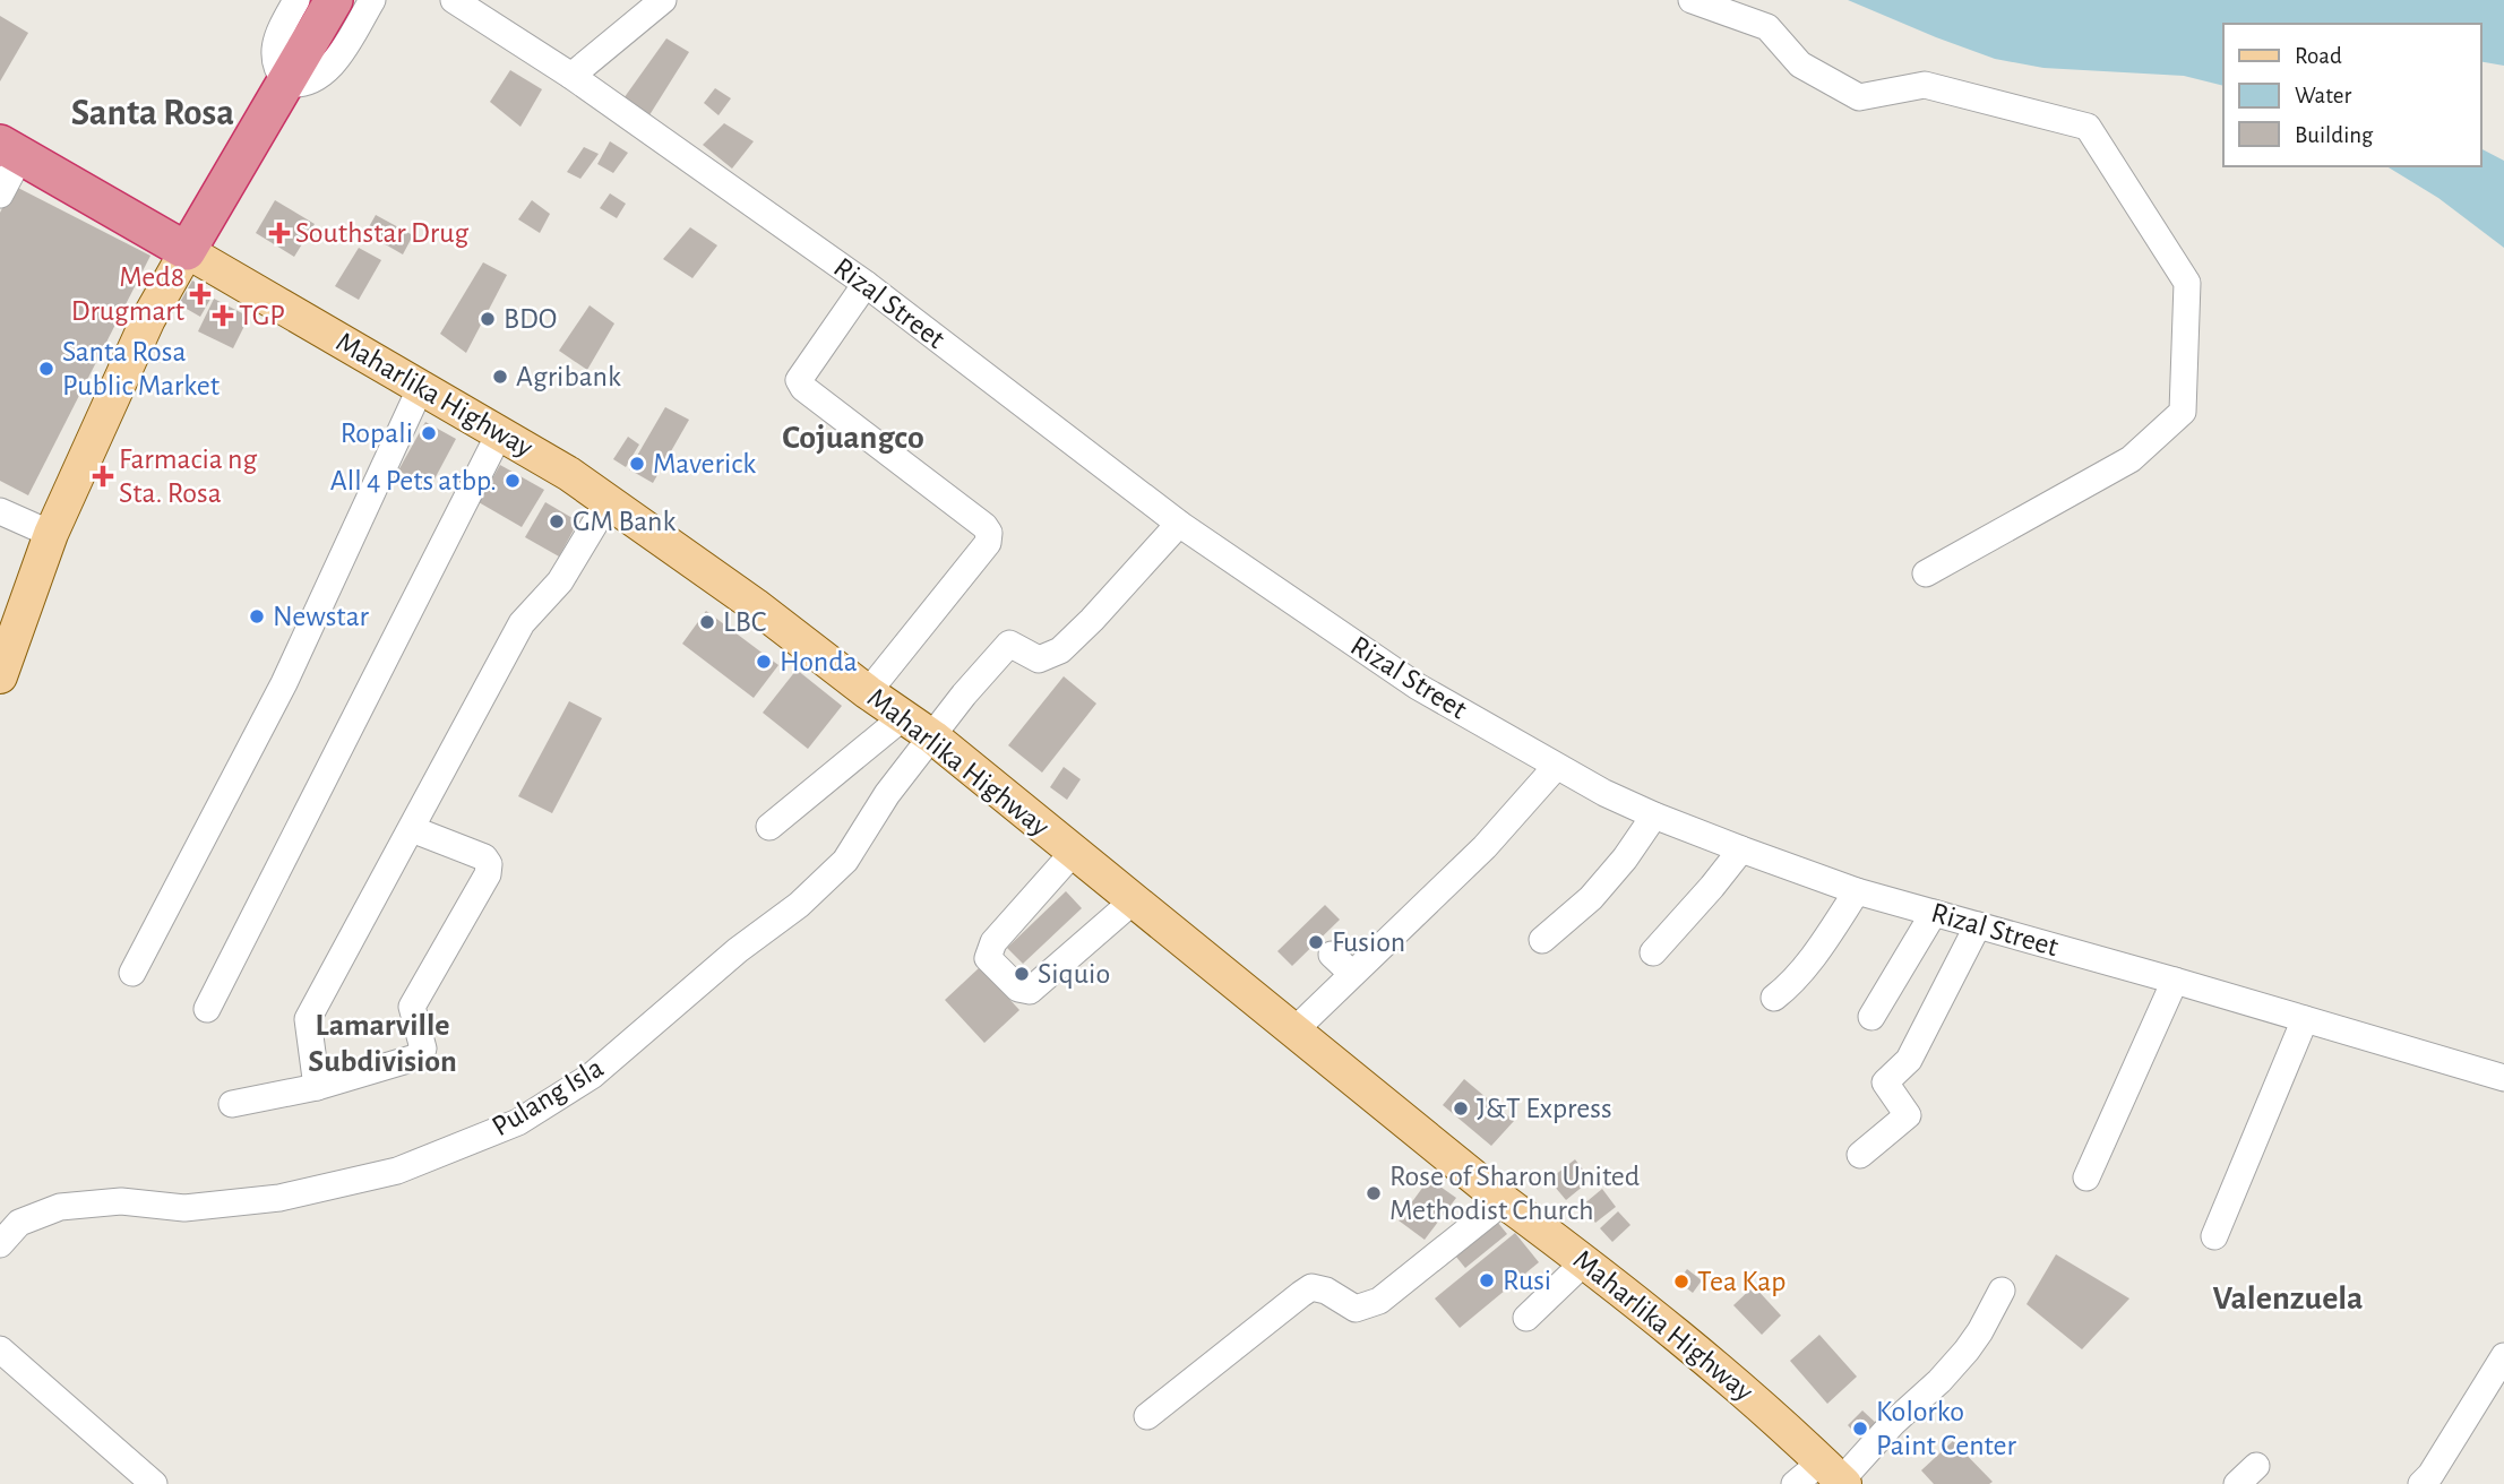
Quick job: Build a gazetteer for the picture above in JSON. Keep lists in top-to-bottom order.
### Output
{
  "streets": {
    "highway": ["Maharlika Highway"],
    "street": ["Rizal Street", "Pulang Isla"]
  },
  "crossings": [
    ["Rizal Street", "Pulang Isla"],
    ["Maharlika Highway", "Pulang Isla"]
  ],
  "districts": [
    "Santa Rosa",
    "Cojuangco",
    "Lamarville Subdivision",
    "Valenzuela"
  ],
  "places": {
    "health": [
      "Southstar Drug",
      "Med8 Drugmart",
      "TGP",
      "Farmacia ng Sta. Rosa"
    ],
    "other": [
      "BDO",
      "Santa Rosa Public Market",
      "Agribank",
      "Ropali",
      "Maverick",
      "All 4 Pets atbp.",
      "GM Bank",
      "Newstar",
      "LBC",
      "Honda",
      "Fusion",
      "Siquio",
      "J&T Express",
      "Rose of Sharon United Methodist Church",
      "Rusi",
      "Tea Kap",
      "Kolorko Paint Center"
    ]
  },
  "legend": ["Road", "Water", "Building"]
}
